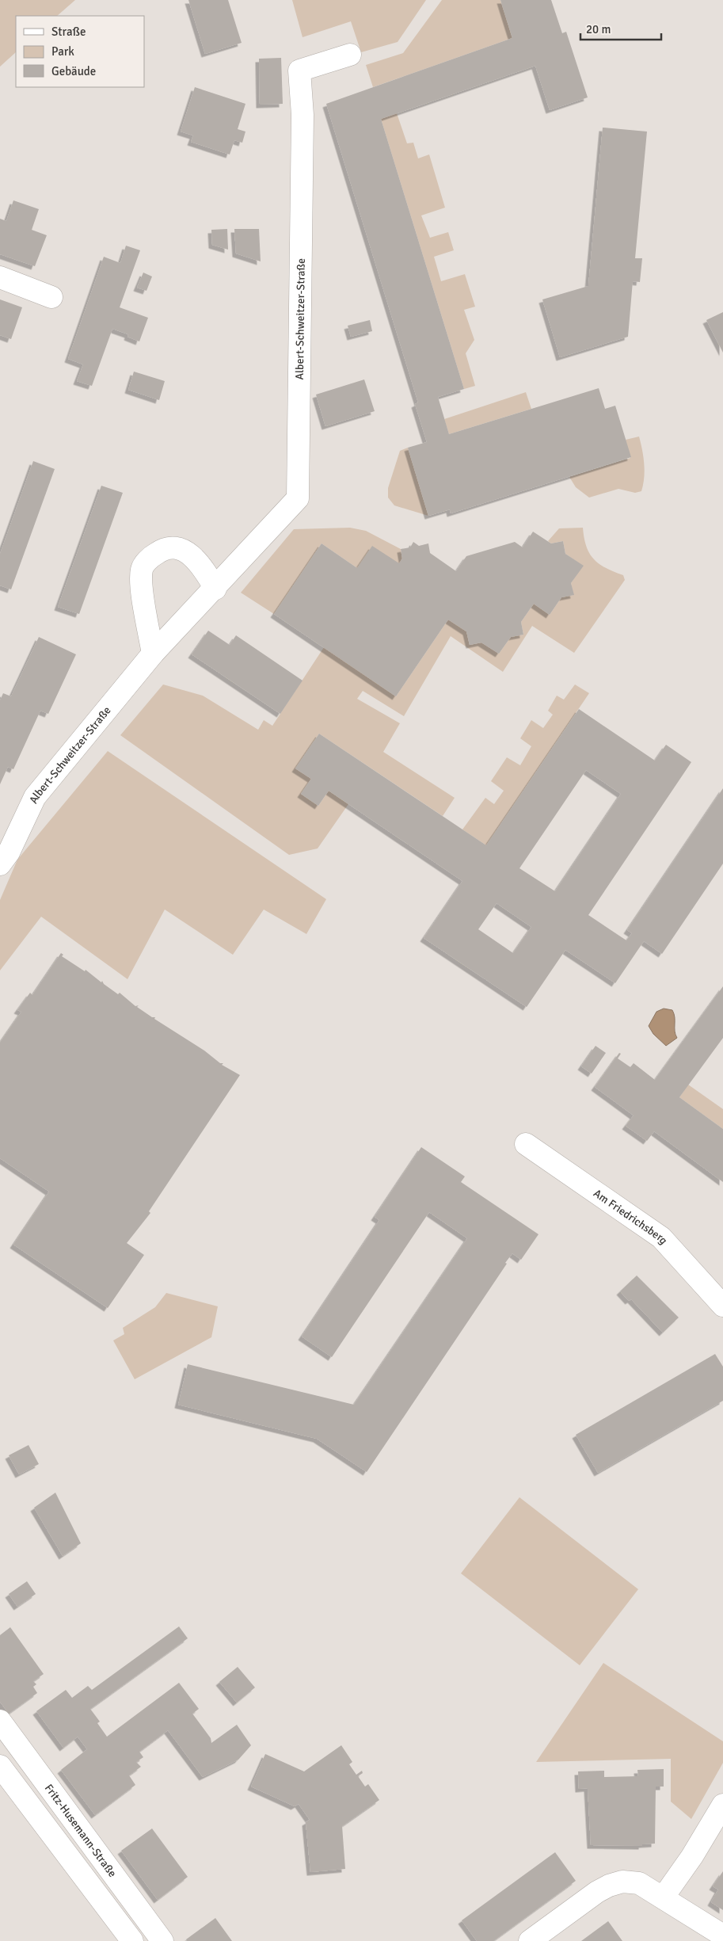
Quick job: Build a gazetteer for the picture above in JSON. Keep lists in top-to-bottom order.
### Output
{
  "streets": {
    "street": ["Albert-Schweitzer-Straße", "Am Friedrichsberg", "Fritz-Husemann-Straße"]
  },
  "legend": ["Straße", "Park", "Gebäude"],
  "scale_bar": "20 m"
}
